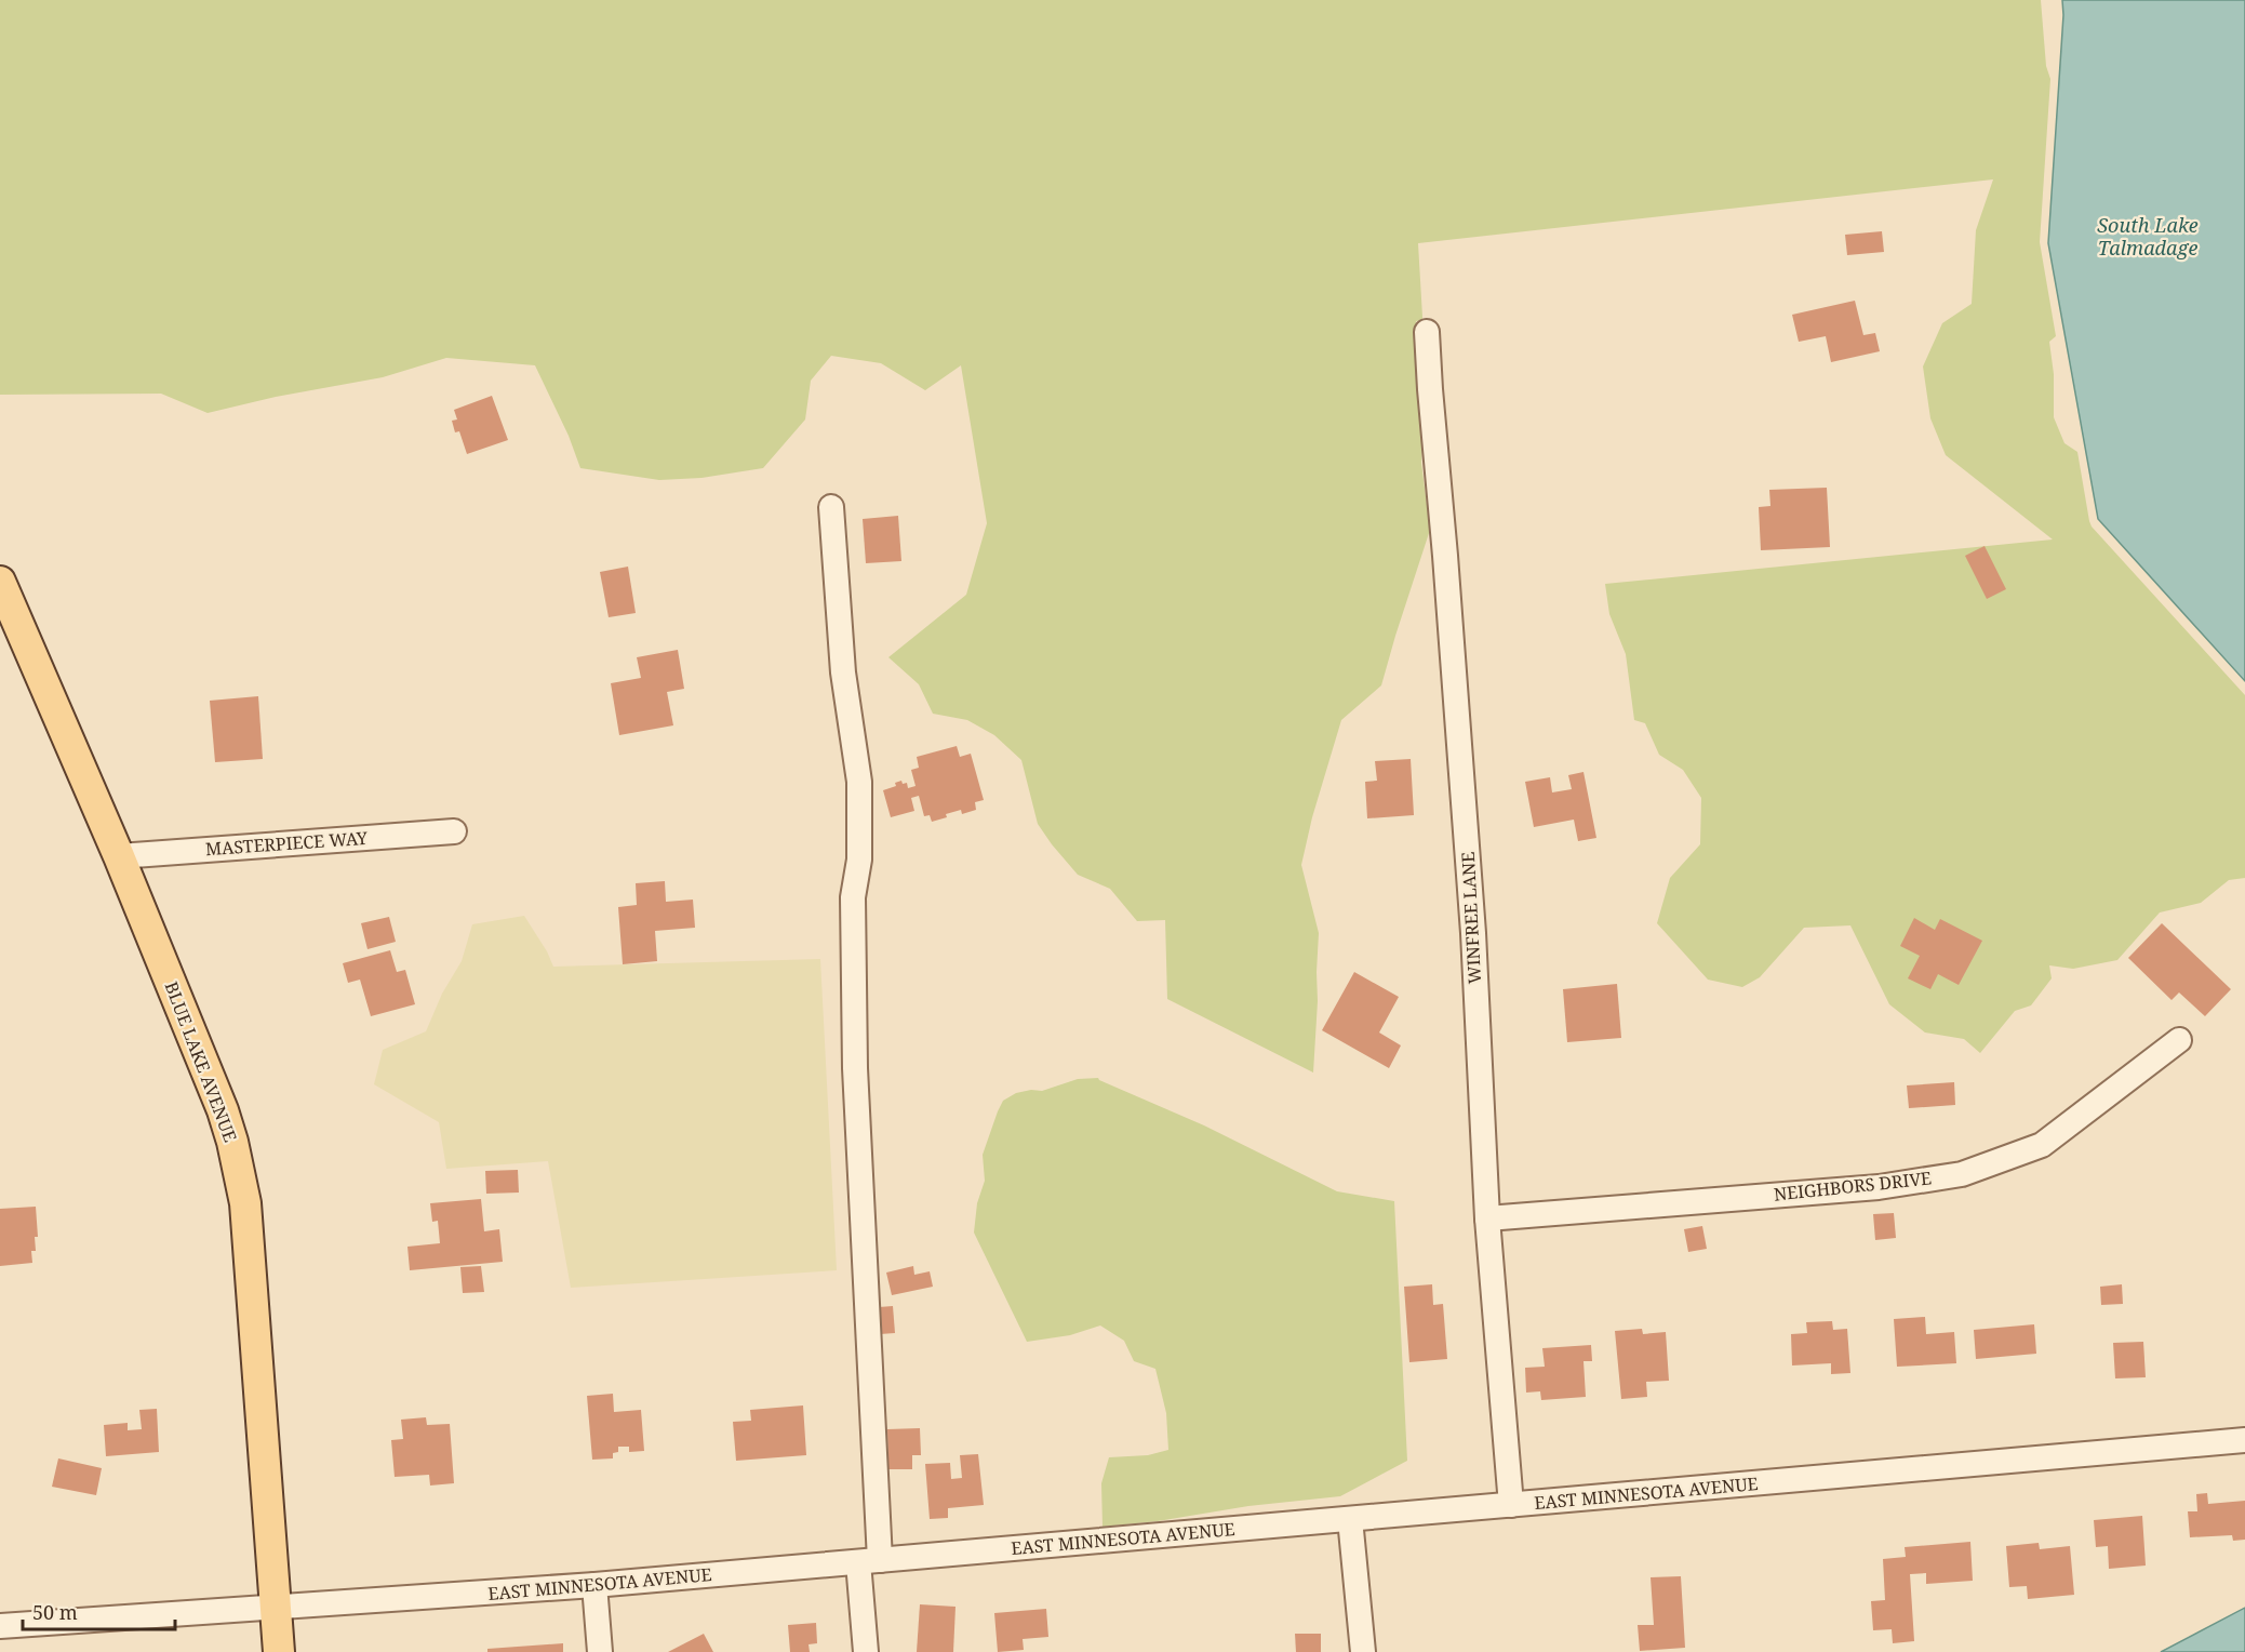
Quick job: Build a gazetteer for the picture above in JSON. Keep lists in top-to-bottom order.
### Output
{
  "streets": {
    "main road": ["BLUE LAKE AVENUE"],
    "street": [
      "MASTERPIECE WAY",
      "WINFREE LANE",
      "NEIGHBORS DRIVE",
      "EAST MINNESOTA AVENUE"
    ]
  },
  "crossings": [
    ["MASTERPIECE WAY", "BLUE LAKE AVENUE"],
    ["WINFREE LANE", "NEIGHBORS DRIVE"],
    ["WINFREE LANE", "EAST MINNESOTA AVENUE"],
    ["BLUE LAKE AVENUE", "EAST MINNESOTA AVENUE"]
  ],
  "water": ["South Lake Talmadage"],
  "scale_bar": "50 m"
}
